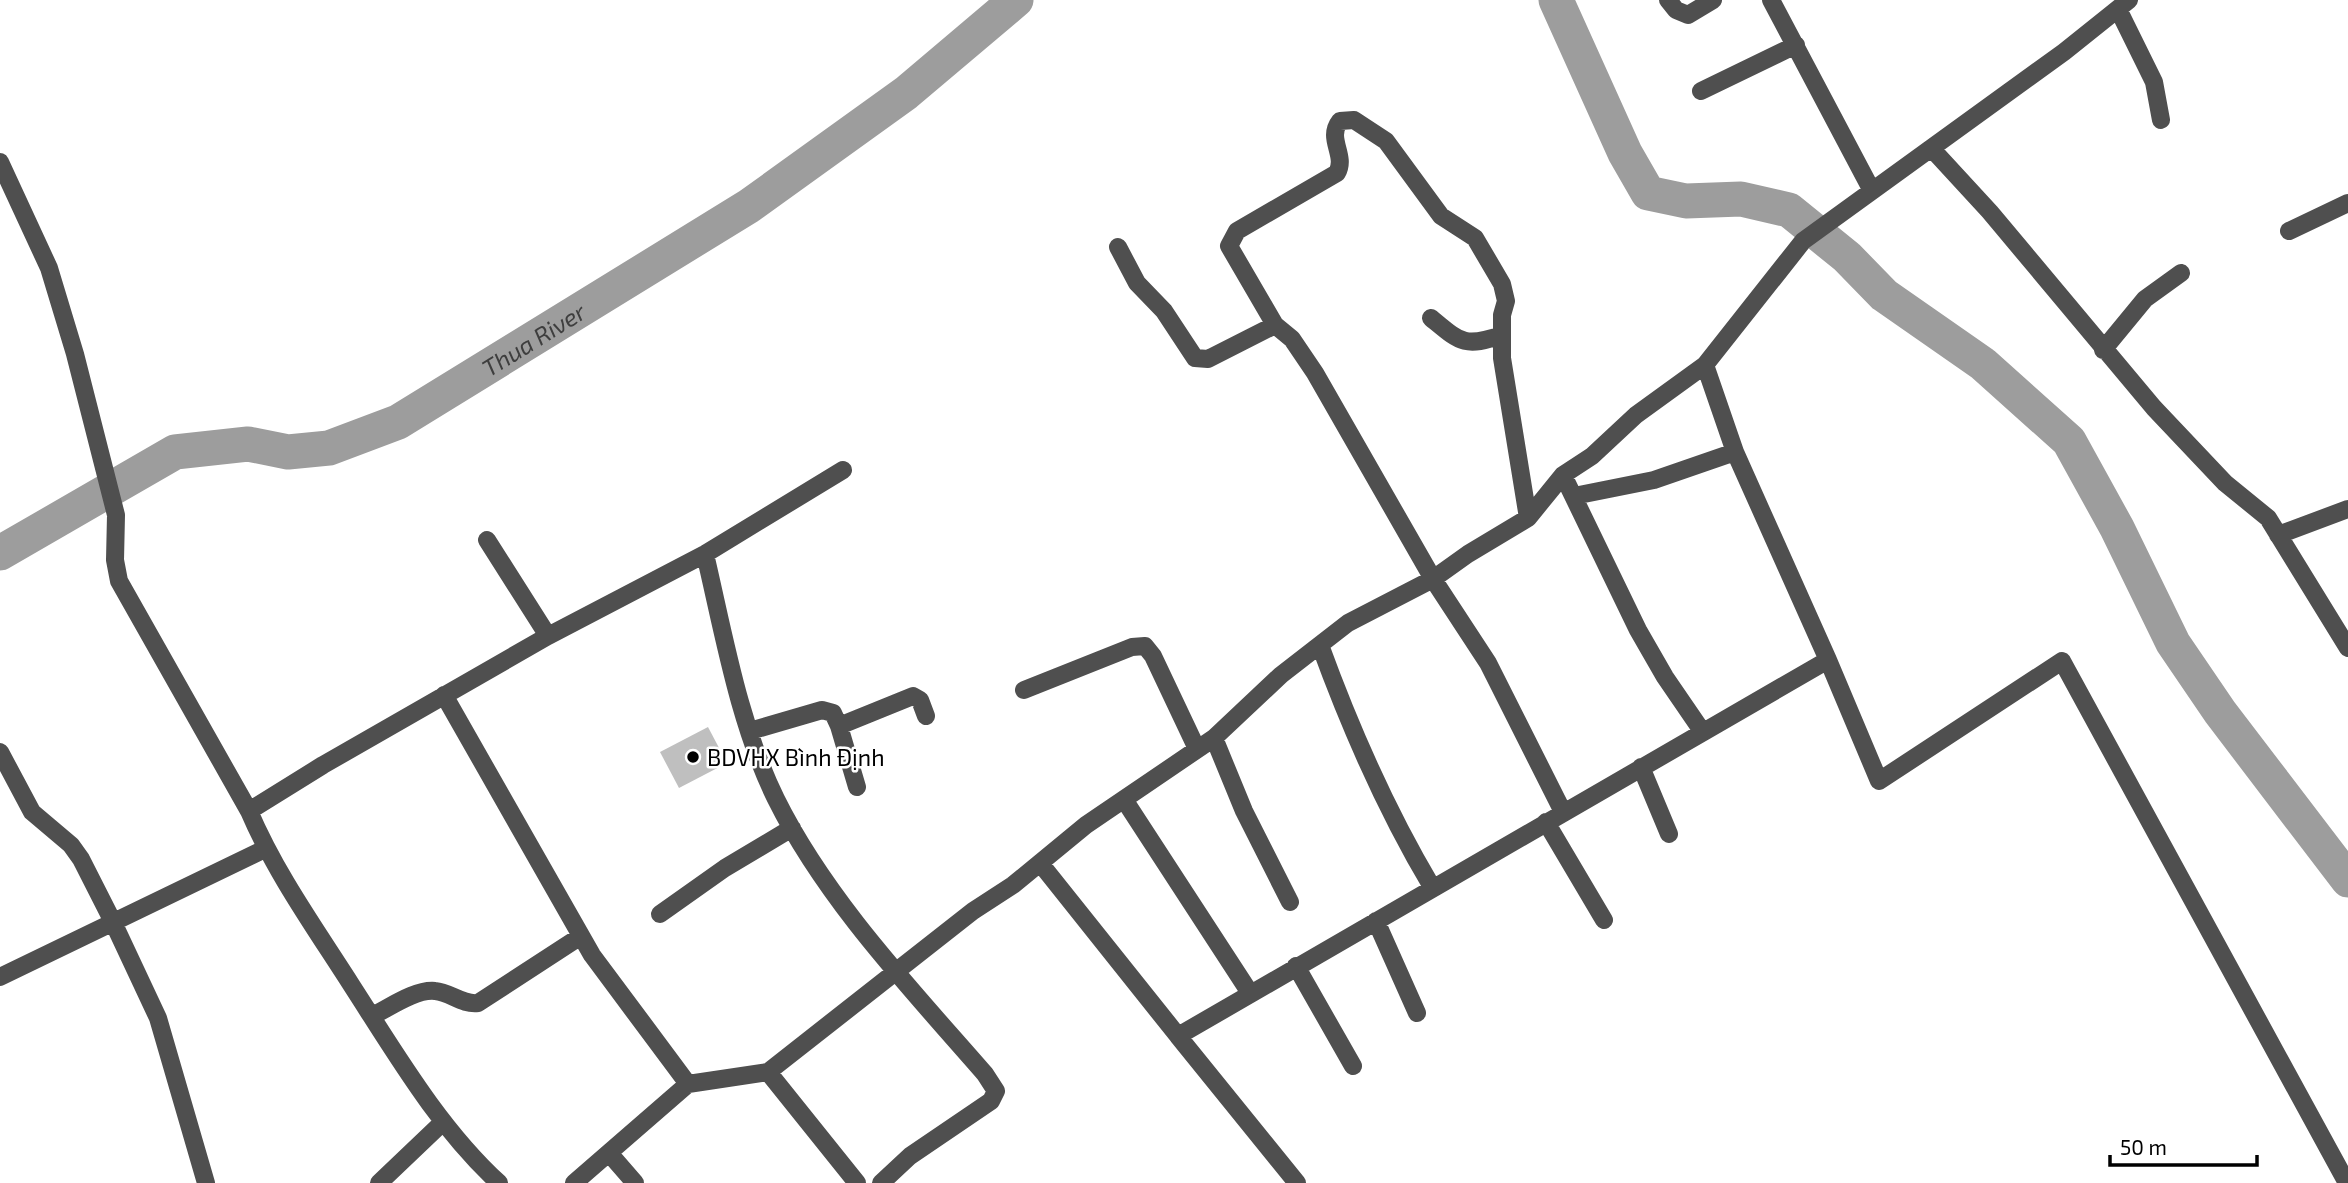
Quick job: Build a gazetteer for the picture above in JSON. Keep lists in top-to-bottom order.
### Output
{
  "water": ["Thua River"],
  "places": ["BDVHX Bình Định"],
  "scale_bar": "50 m"
}
